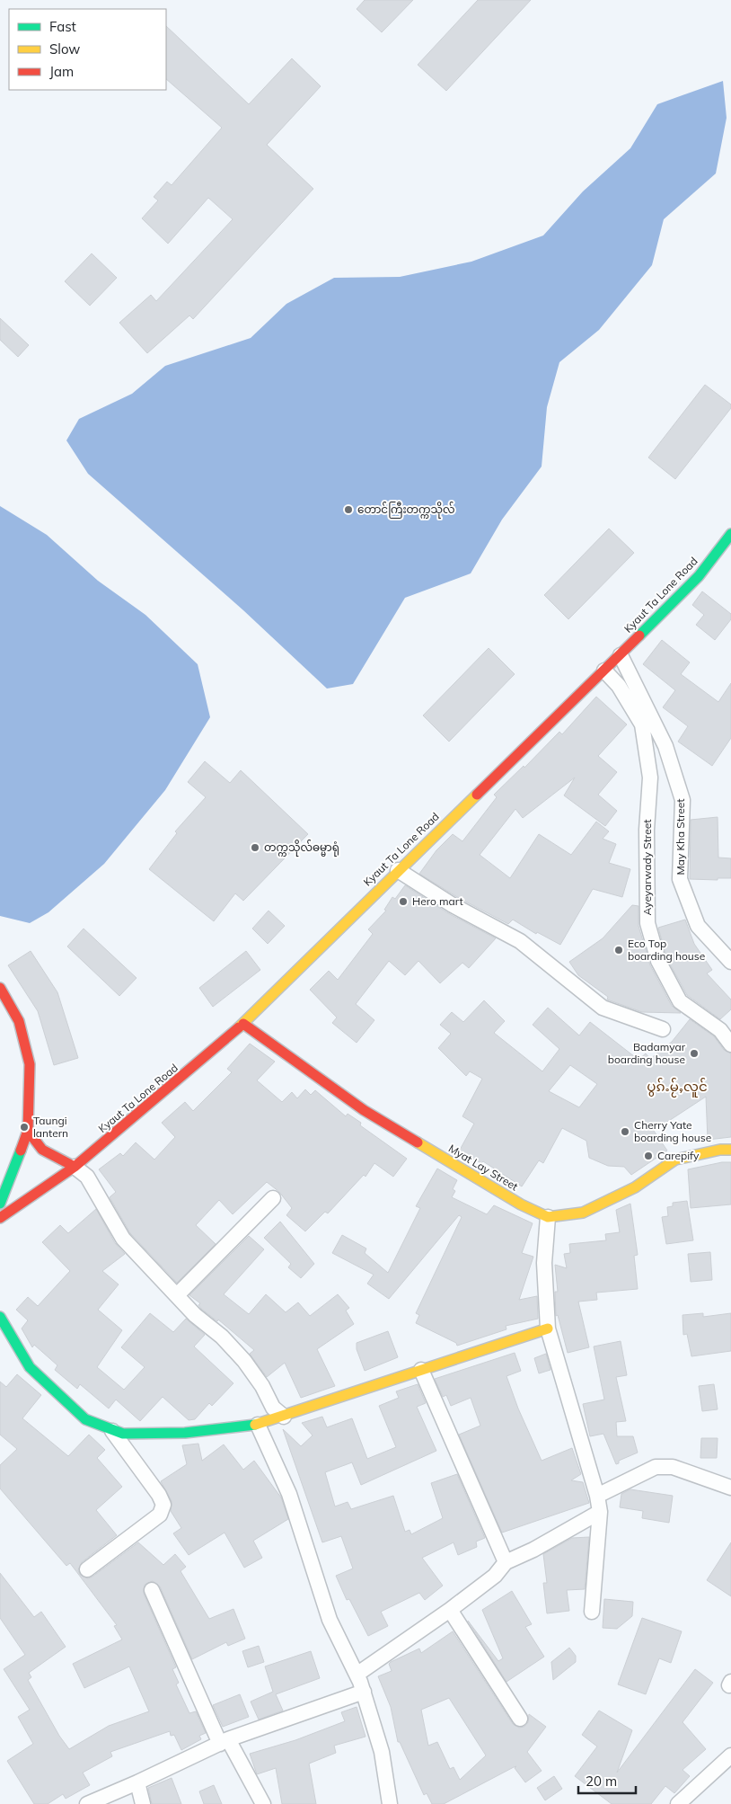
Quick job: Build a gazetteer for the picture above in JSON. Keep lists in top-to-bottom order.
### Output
{
  "streets": {
    "street": [
      "Kyaut Ta Lone Road",
      "May Kha Street",
      "Ayeyarwady Street",
      "Myat Lay Street"
    ]
  },
  "crossings": [
    ["Kyaut Ta Lone Road", "May Kha Street"],
    ["Kyaut Ta Lone Road", "Ayeyarwady Street"],
    ["Kyaut Ta Lone Road", "Myat Lay Street"]
  ],
  "districts": ["ပွၵ်ႉမႂ်ႇလူင်"],
  "places": [
    "တောင်ကြီးတက္ကသိုလ်",
    "တက္ကသိုလ်ဓမ္မာရုံ",
    "Hero mart",
    "Eco Top boarding house",
    "Badamyar boarding house",
    "Taungi lantern",
    "Cherry Yate boarding house",
    "Carepify"
  ],
  "legend": ["Fast", "Slow", "Jam"],
  "scale_bar": "20 m"
}
